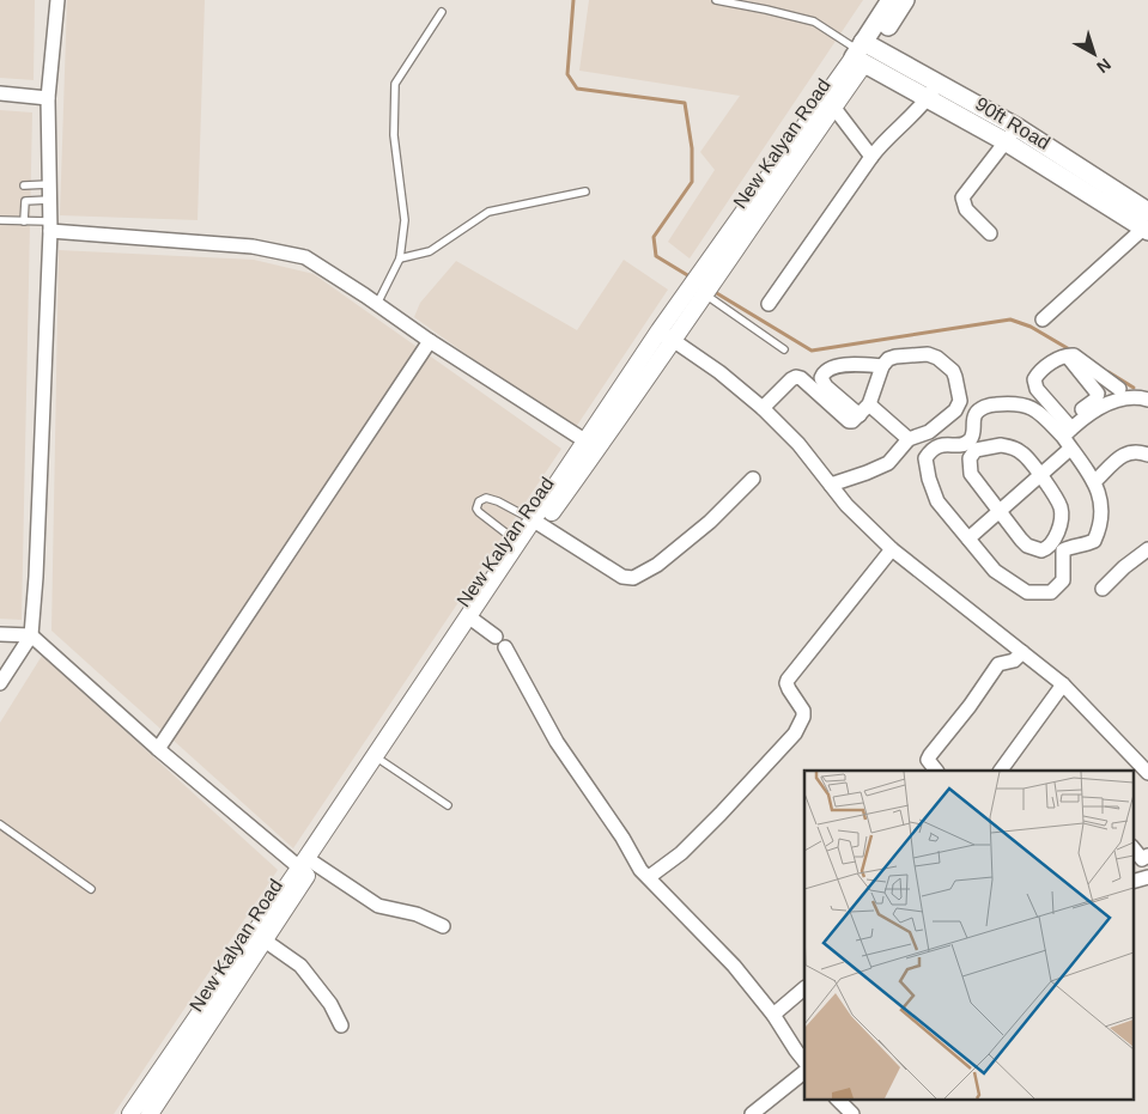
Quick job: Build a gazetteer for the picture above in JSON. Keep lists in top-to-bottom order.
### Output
{
  "streets": {
    "main road": ["90ft Road", "New Kalyan Road"]
  },
  "crossings": [
    ["90ft Road", "New Kalyan Road"]
  ],
  "north": "bottom right"
}
